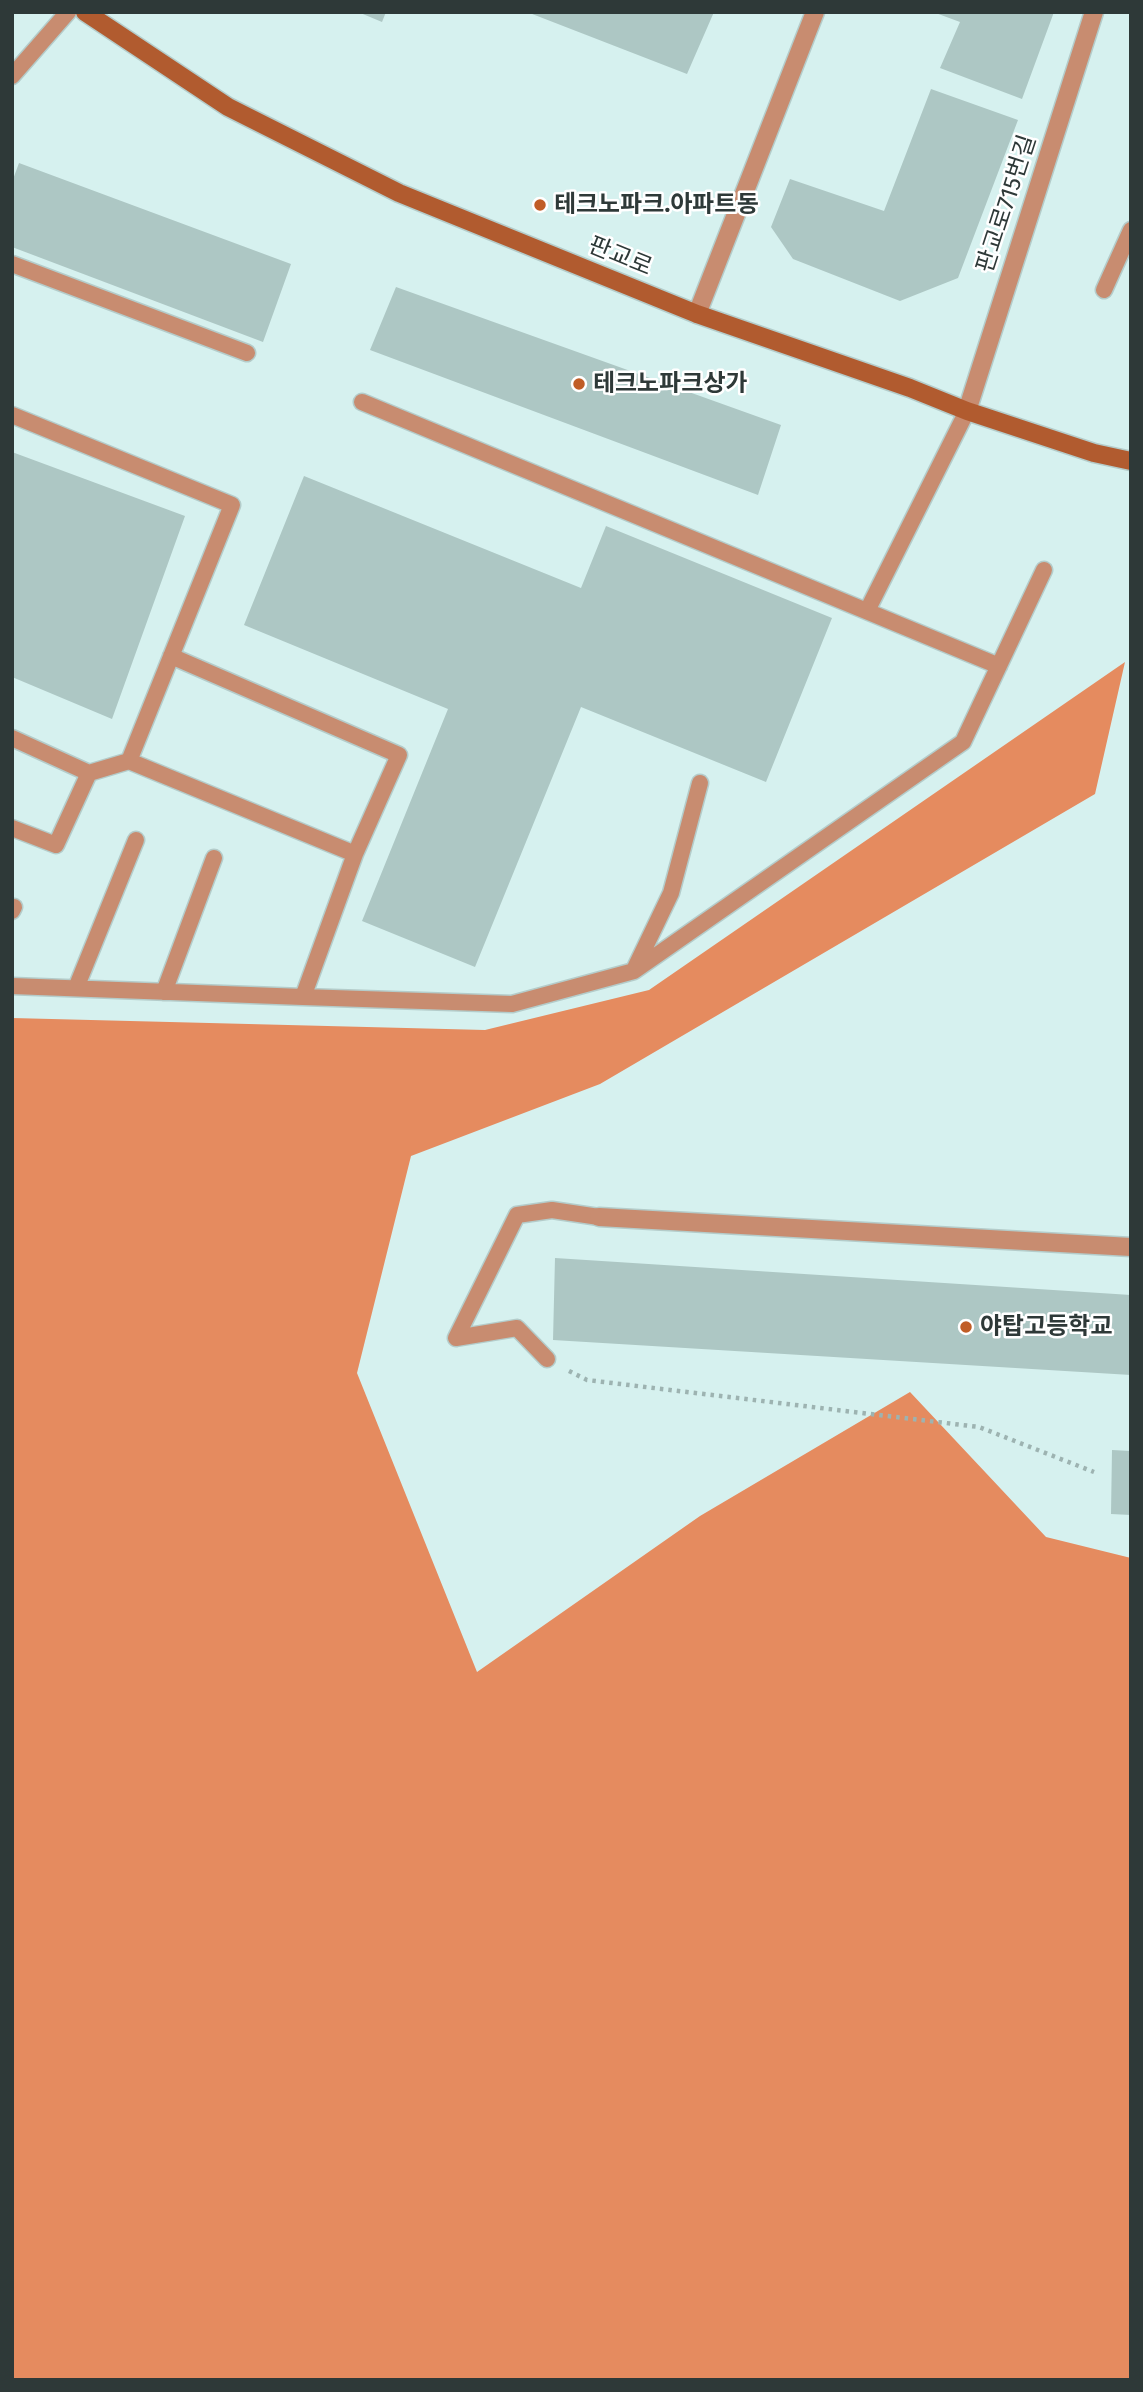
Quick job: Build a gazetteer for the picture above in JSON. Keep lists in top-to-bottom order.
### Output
{
  "streets": {
    "main road": ["판교로"],
    "street": ["판교로715번길"]
  },
  "crossings": [
    ["판교로715번길", "판교로"]
  ],
  "places": ["테크노파크.아파트동", "테크노파크상가", "야탑고등학교"]
}
